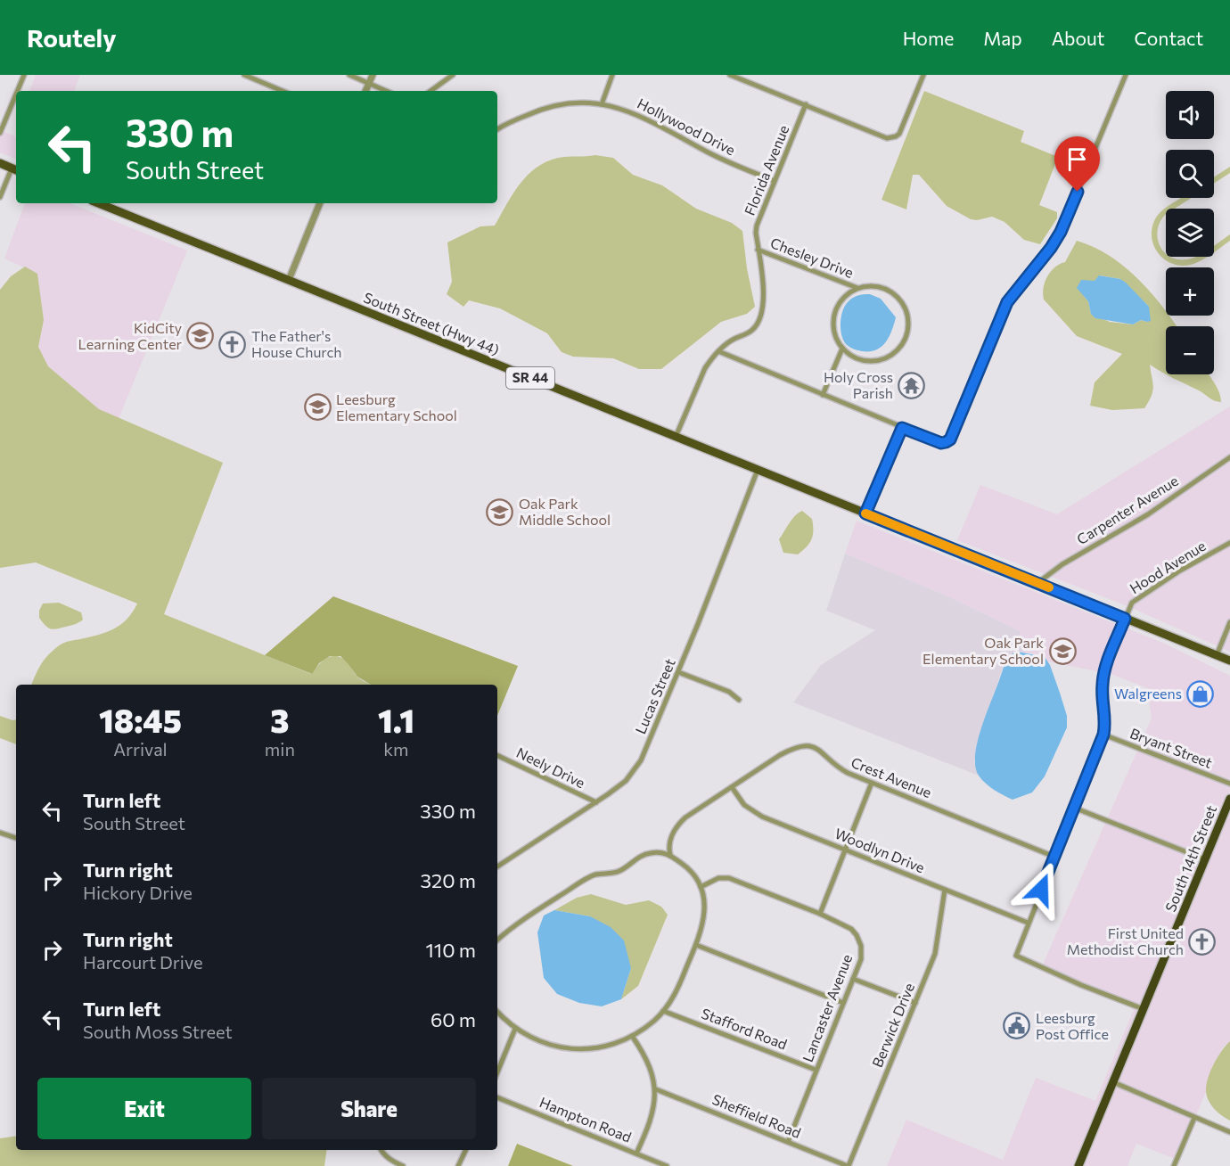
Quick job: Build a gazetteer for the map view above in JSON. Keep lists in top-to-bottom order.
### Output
{
  "streets": {
    "highway": ["South 14th Street"],
    "main road": ["South Street (Hwy 44)", "SR 44"],
    "street": [
      "Hollywood Drive",
      "Florida Avenue",
      "Chesley Drive",
      "Carpenter Avenue",
      "Hood Avenue",
      "Lucas Street",
      "Bryant Street",
      "Neely Drive",
      "Crest Avenue",
      "Woodlyn Drive",
      "Lancaster Avenue",
      "Berwick Drive",
      "Stafford Road",
      "Sheffield Road",
      "Hampton Road"
    ]
  },
  "crossings": [
    ["Hollywood Drive", "Florida Avenue"],
    ["Florida Avenue", "Chesley Drive"],
    ["Florida Avenue", "South Street (Hwy 44)"],
    ["South Street (Hwy 44)", "SR 44"],
    ["South Street (Hwy 44)", "Lucas Street"],
    ["SR 44", "Carpenter Avenue"],
    ["SR 44", "Hood Avenue"],
    ["Hood Avenue", "Bryant Street"],
    ["Hood Avenue", "Crest Avenue"],
    ["Hood Avenue", "Woodlyn Drive"],
    ["Hood Avenue", "South 14th Street"],
    ["Lucas Street", "Neely Drive"],
    ["Crest Avenue", "Woodlyn Drive"],
    ["Woodlyn Drive", "Berwick Drive"],
    ["Lancaster Avenue", "Stafford Road"],
    ["Lancaster Avenue", "Sheffield Road"],
    ["Berwick Drive", "Sheffield Road"]
  ],
  "places": {
    "school or university": [
      "KidCity Learning Center",
      "Leesburg Elementary School",
      "Oak Park Middle School",
      "Oak Park Elementary School"
    ],
    "church": ["The Father's House Church", "First United Methodist Church"],
    "temple": ["Holy Cross Parish"],
    "shop": ["Walgreens"],
    "public building": ["Leesburg Post Office"]
  },
  "page": {
    "header": "Routely",
    "nav": [
      "Home",
      "Map",
      "About",
      "Contact"
    ],
    "map_buttons": ["+", "−"],
    "turn": ["330 m", "South Street"],
    "eta": [
      "18:45",
      "Arrival",
      "3",
      "min",
      "1.1",
      "km"
    ],
    "list": [
      {
        "name": "Turn left",
        "note": "South Street",
        "value": "330 m"
      },
      {
        "name": "Turn right",
        "note": "Hickory Drive",
        "value": "320 m"
      },
      {
        "name": "Turn right",
        "note": "Harcourt Drive",
        "value": "110 m"
      },
      {
        "name": "Turn left",
        "note": "South Moss Street",
        "value": "60 m"
      }
    ],
    "buttons": ["Exit", "Share"]
  }
}
